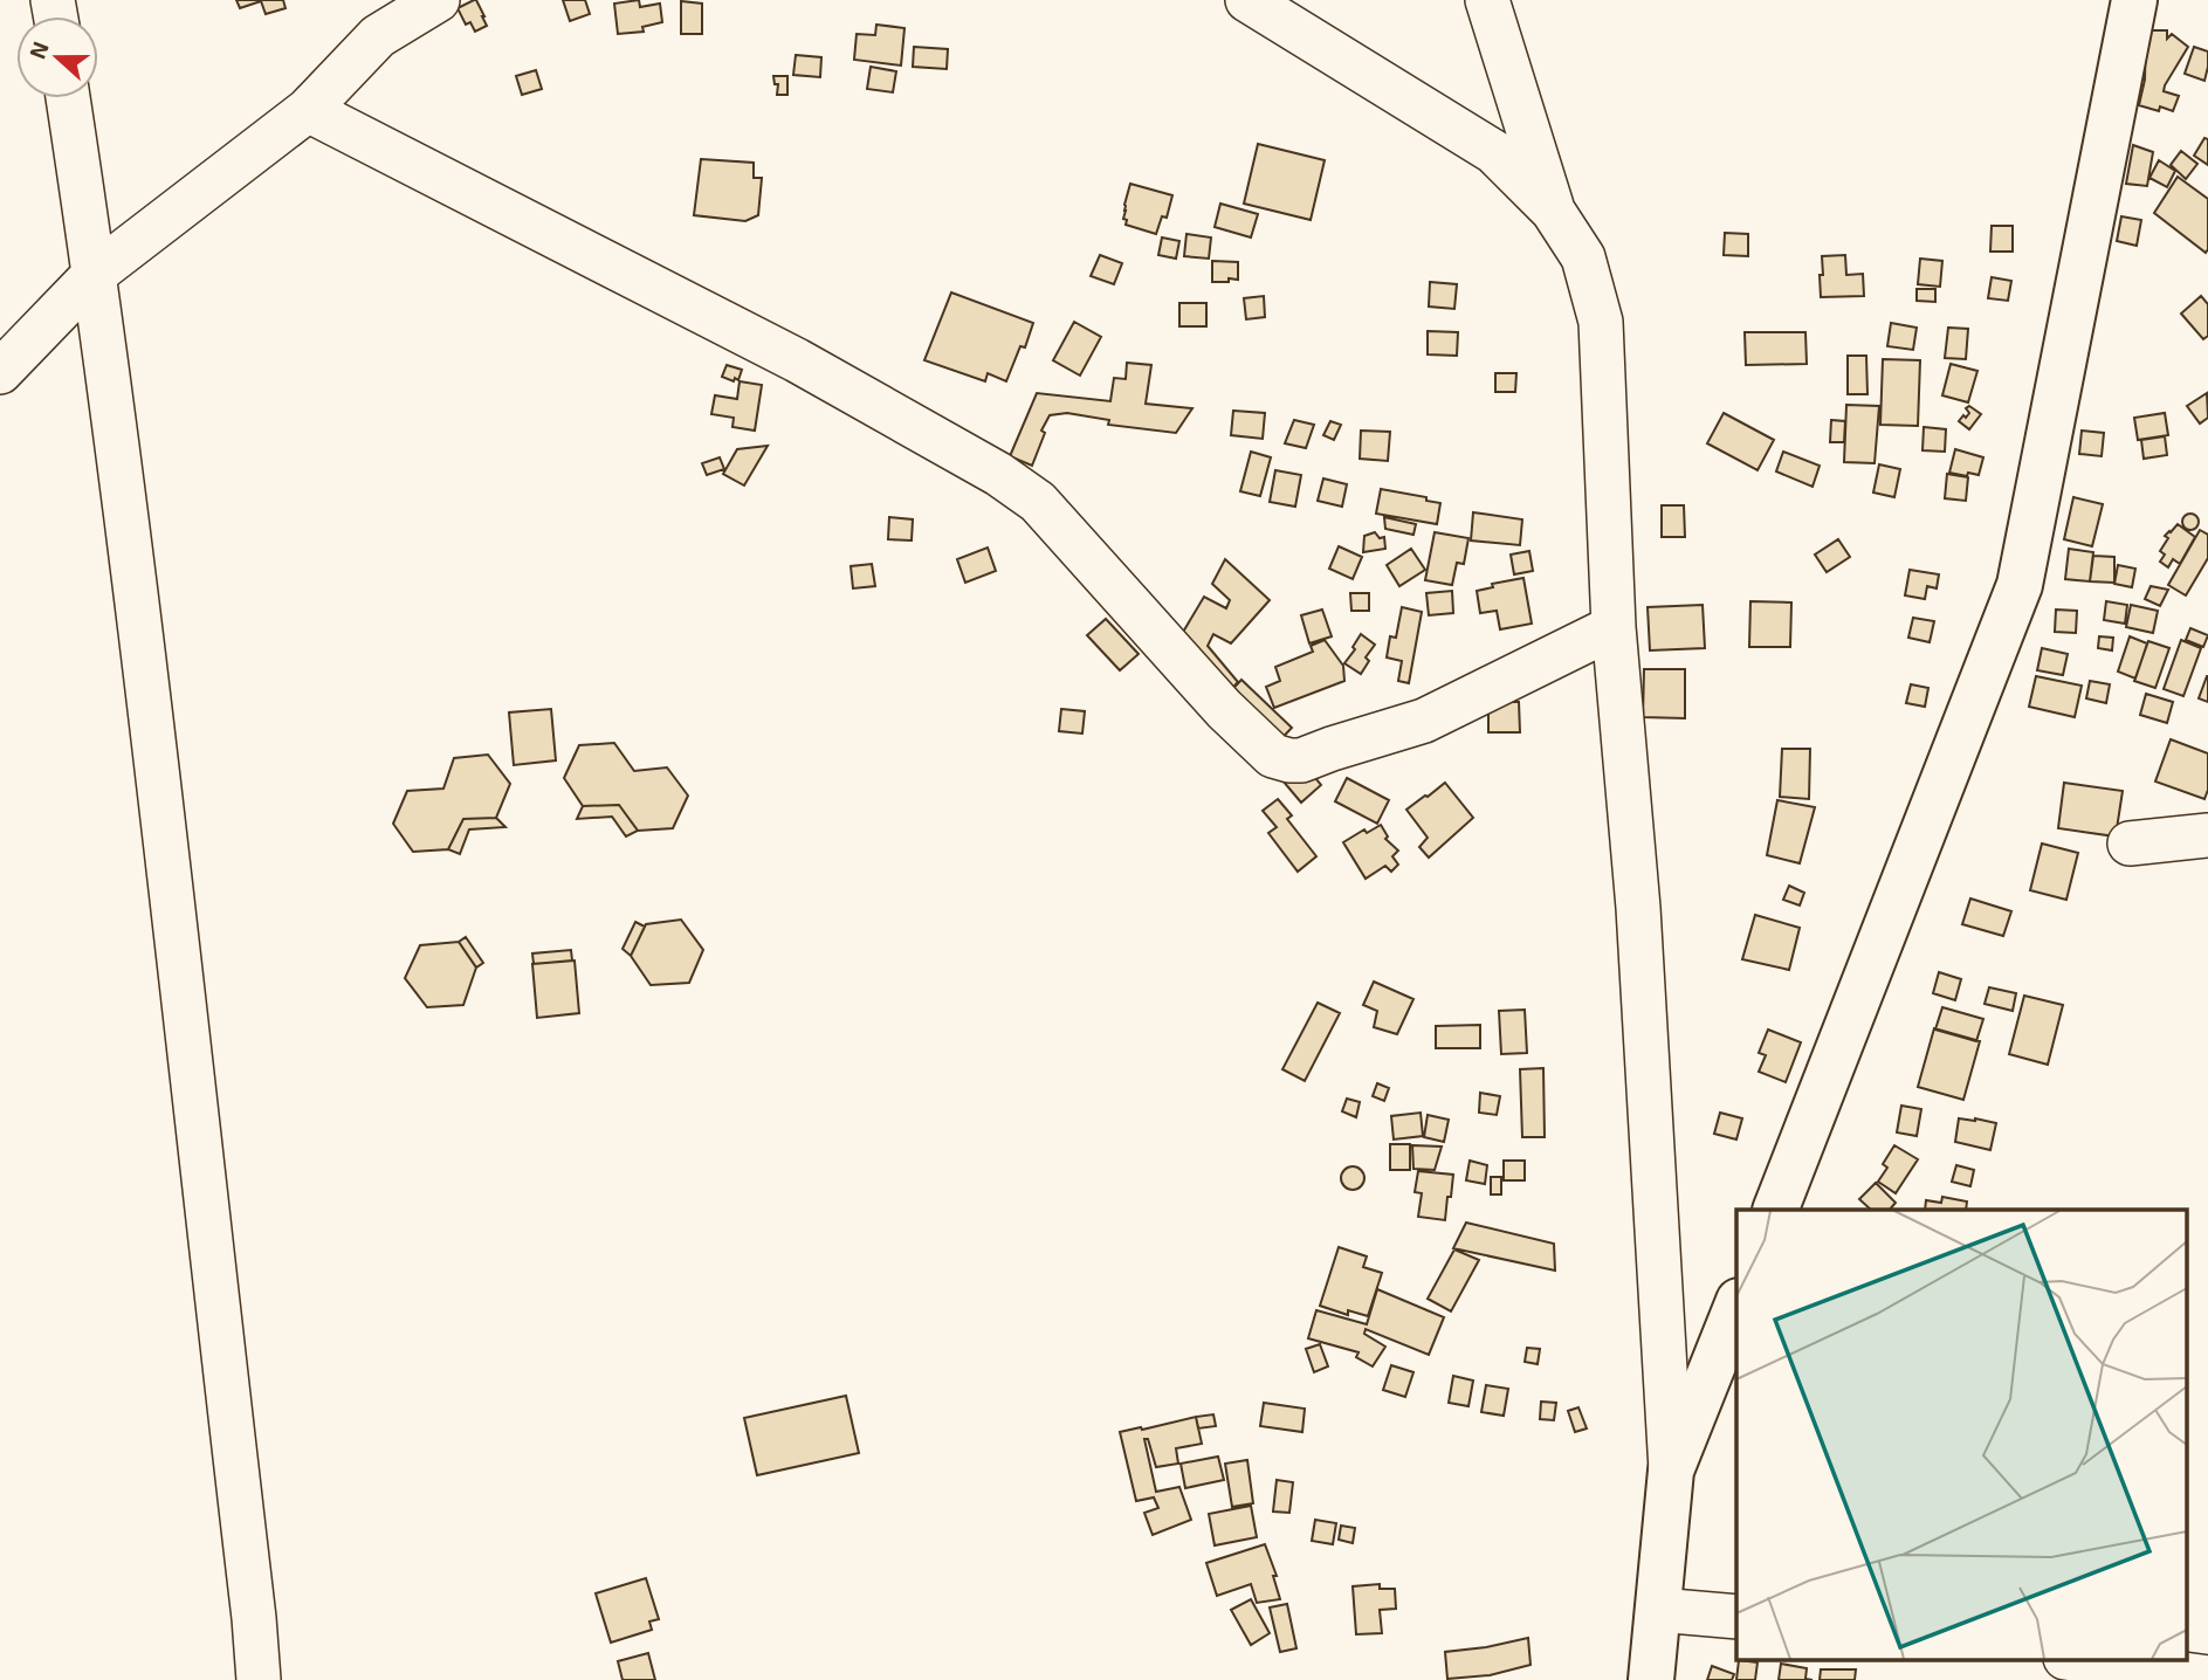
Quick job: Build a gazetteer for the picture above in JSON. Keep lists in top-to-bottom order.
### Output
{
  "north": "left"
}
